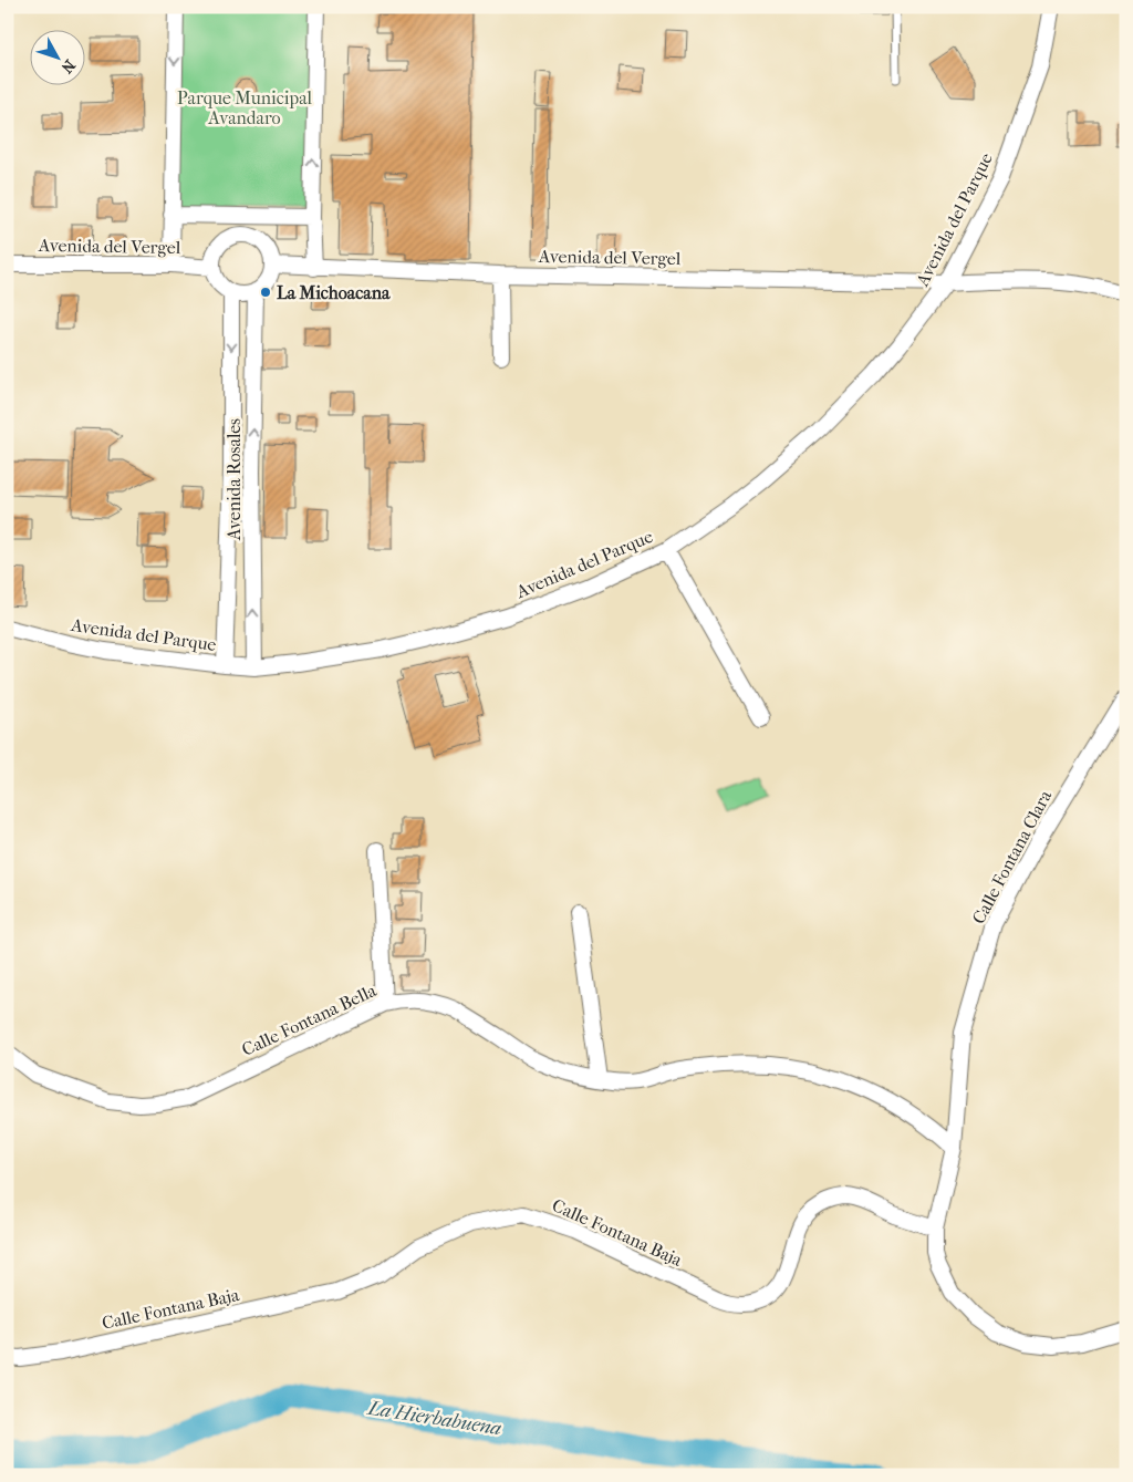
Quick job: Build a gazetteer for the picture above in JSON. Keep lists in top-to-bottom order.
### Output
{
  "streets": {
    "street": [
      "Avenida del Parque",
      "Avenida del Vergel",
      "Avenida Rosales",
      "Calle Fontana Clara",
      "Calle Fontana Bella",
      "Calle Fontana Baja"
    ]
  },
  "crossings": [
    ["Avenida del Parque", "Avenida del Vergel"],
    ["Avenida del Parque", "Avenida Rosales"],
    ["Avenida del Vergel", "Avenida Rosales"],
    ["Calle Fontana Clara", "Calle Fontana Bella"]
  ],
  "water": ["La Hierbabuena"],
  "parks": ["Parque Municipal Avandaro"],
  "places": ["La Michoacana"],
  "north": "bottom right"
}
